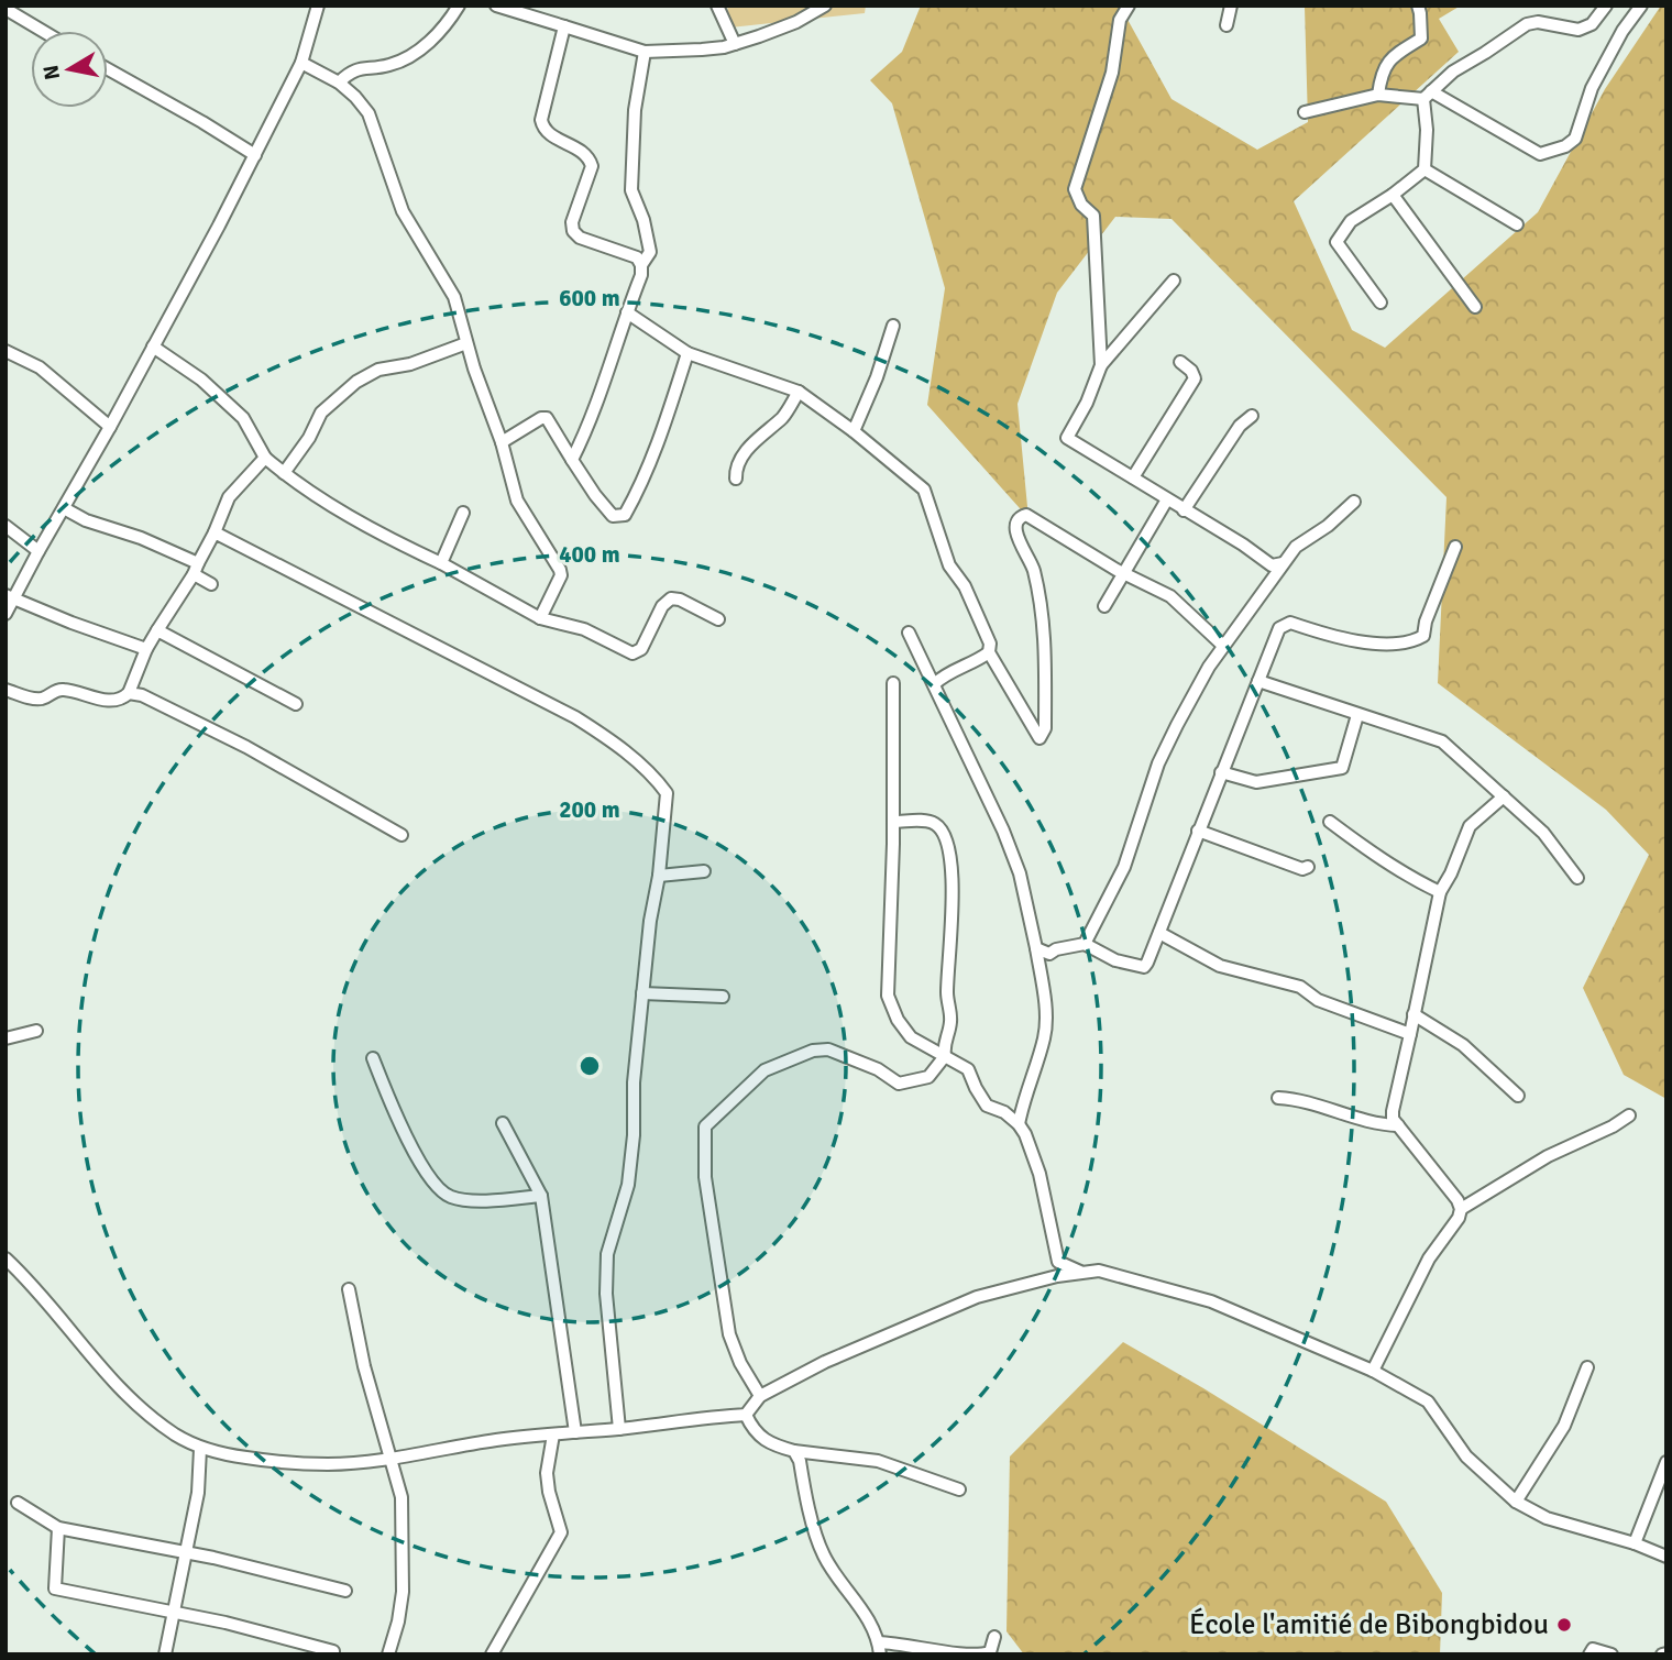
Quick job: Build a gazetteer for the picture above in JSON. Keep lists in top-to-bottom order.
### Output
{
  "places": ["École l'amitié de Bibongbidou"],
  "north": "left",
  "rings": ["600 m", "400 m", "200 m"]
}
